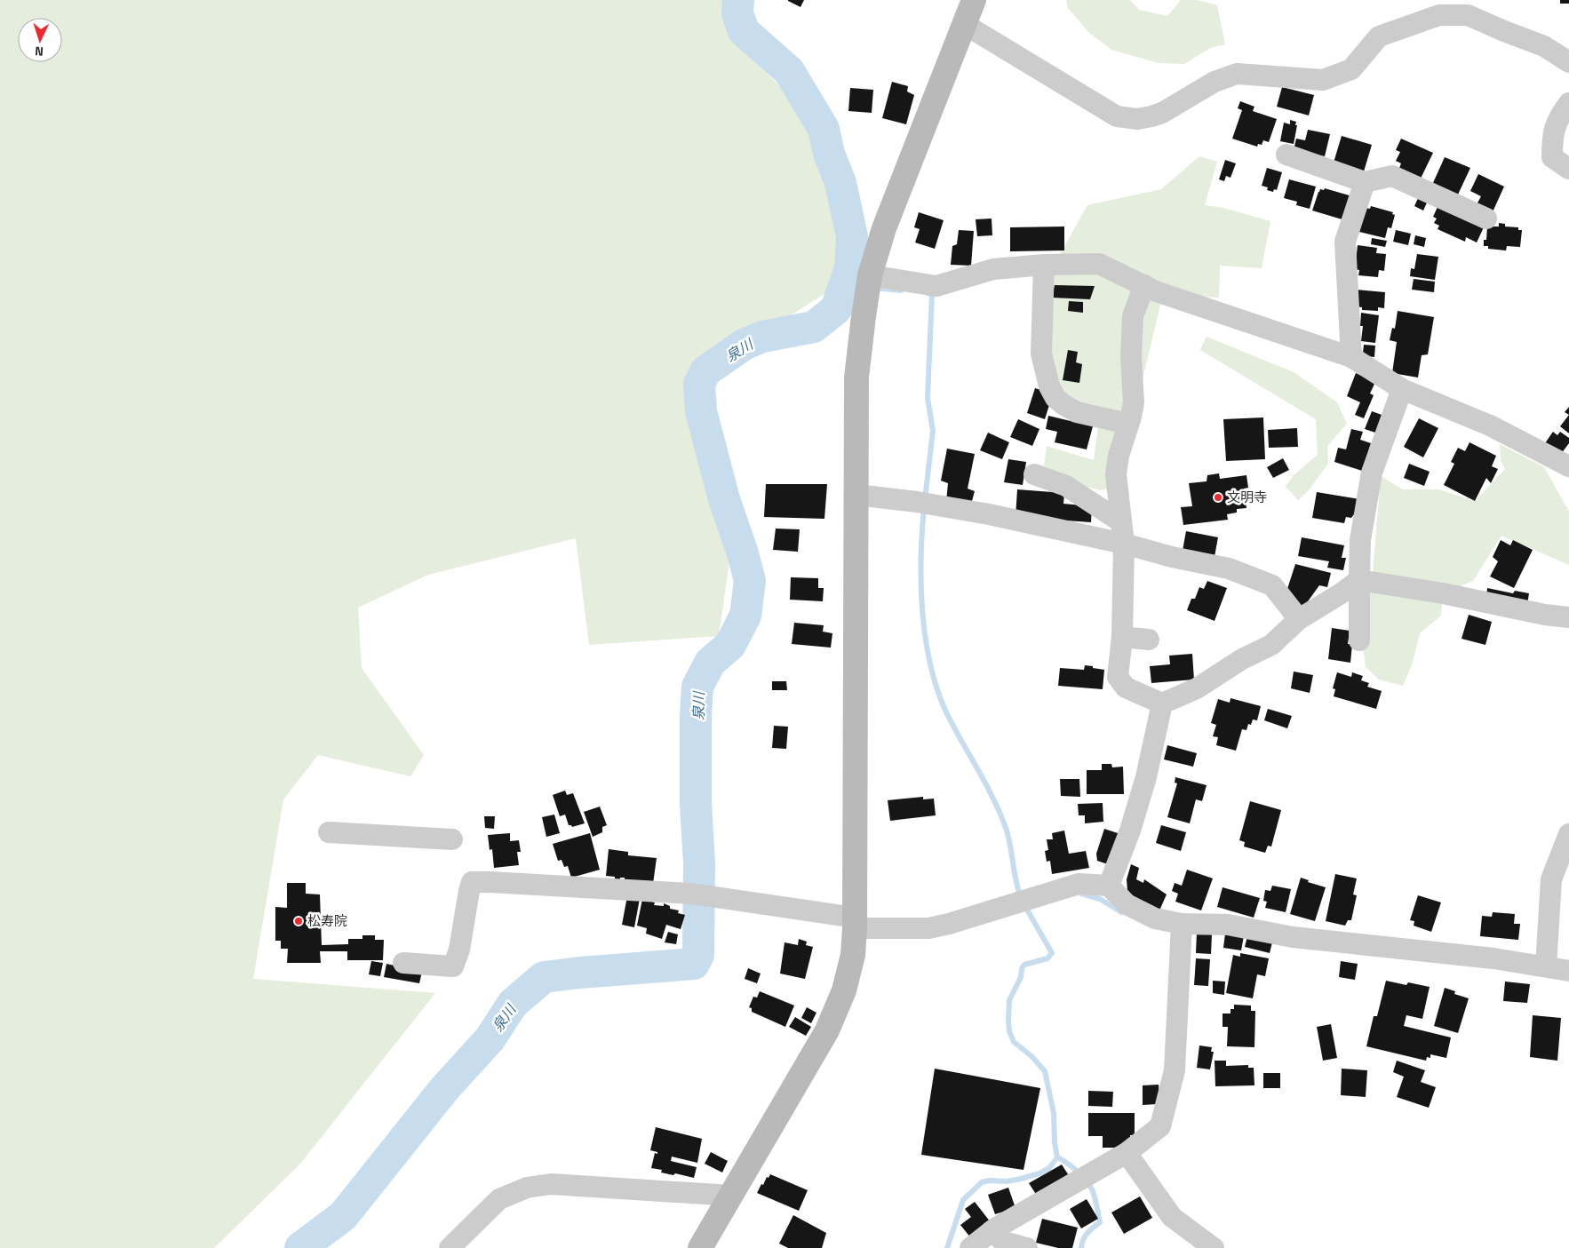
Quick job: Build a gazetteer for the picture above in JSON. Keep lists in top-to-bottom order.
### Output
{
  "water": ["泉川"],
  "places": ["文明寺", "松寿院"],
  "north": "bottom"
}
